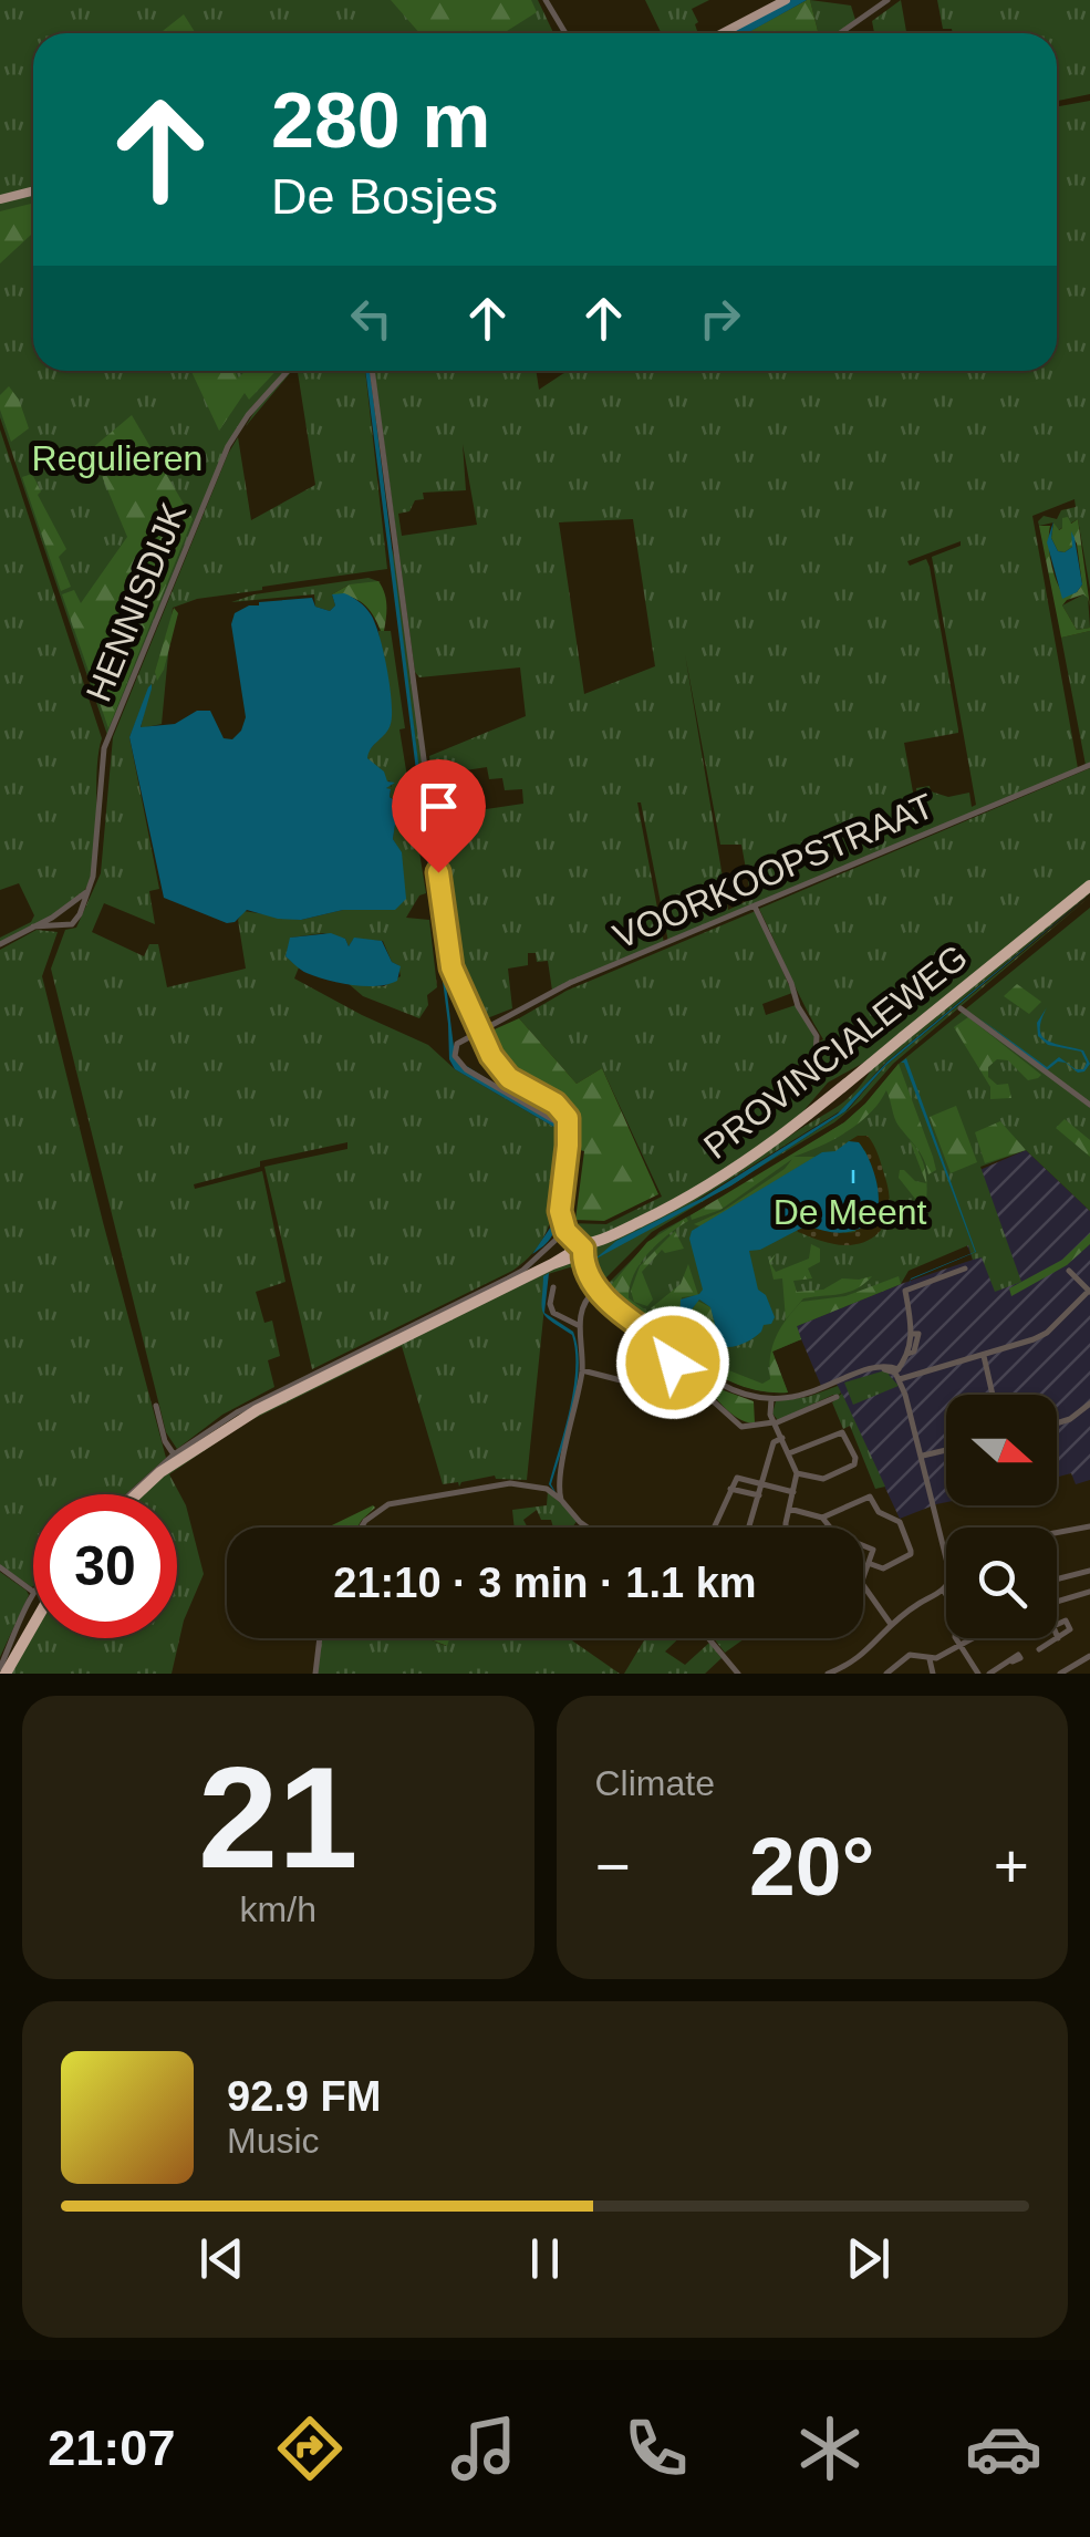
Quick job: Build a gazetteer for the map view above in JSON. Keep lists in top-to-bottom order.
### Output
{
  "streets": {
    "highway": ["PROVINCIALEWEG"],
    "street": ["HENNISDIJK", "VOORKOOPSTRAAT"]
  },
  "parks": ["Regulieren", "De Meent"],
  "north": "right",
  "page": {
    "turn": ["280 m", "De Bosjes"],
    "limit": "30",
    "trip": "21:10 · 3 min · 1.1 km",
    "tile": [
      ["21", "km/h"],
      "Climate"
    ],
    "heat": ["−", "20°", "+"],
    "song": ["92.9 FM", "Music"],
    "tabs": "21:07"
  }
}
